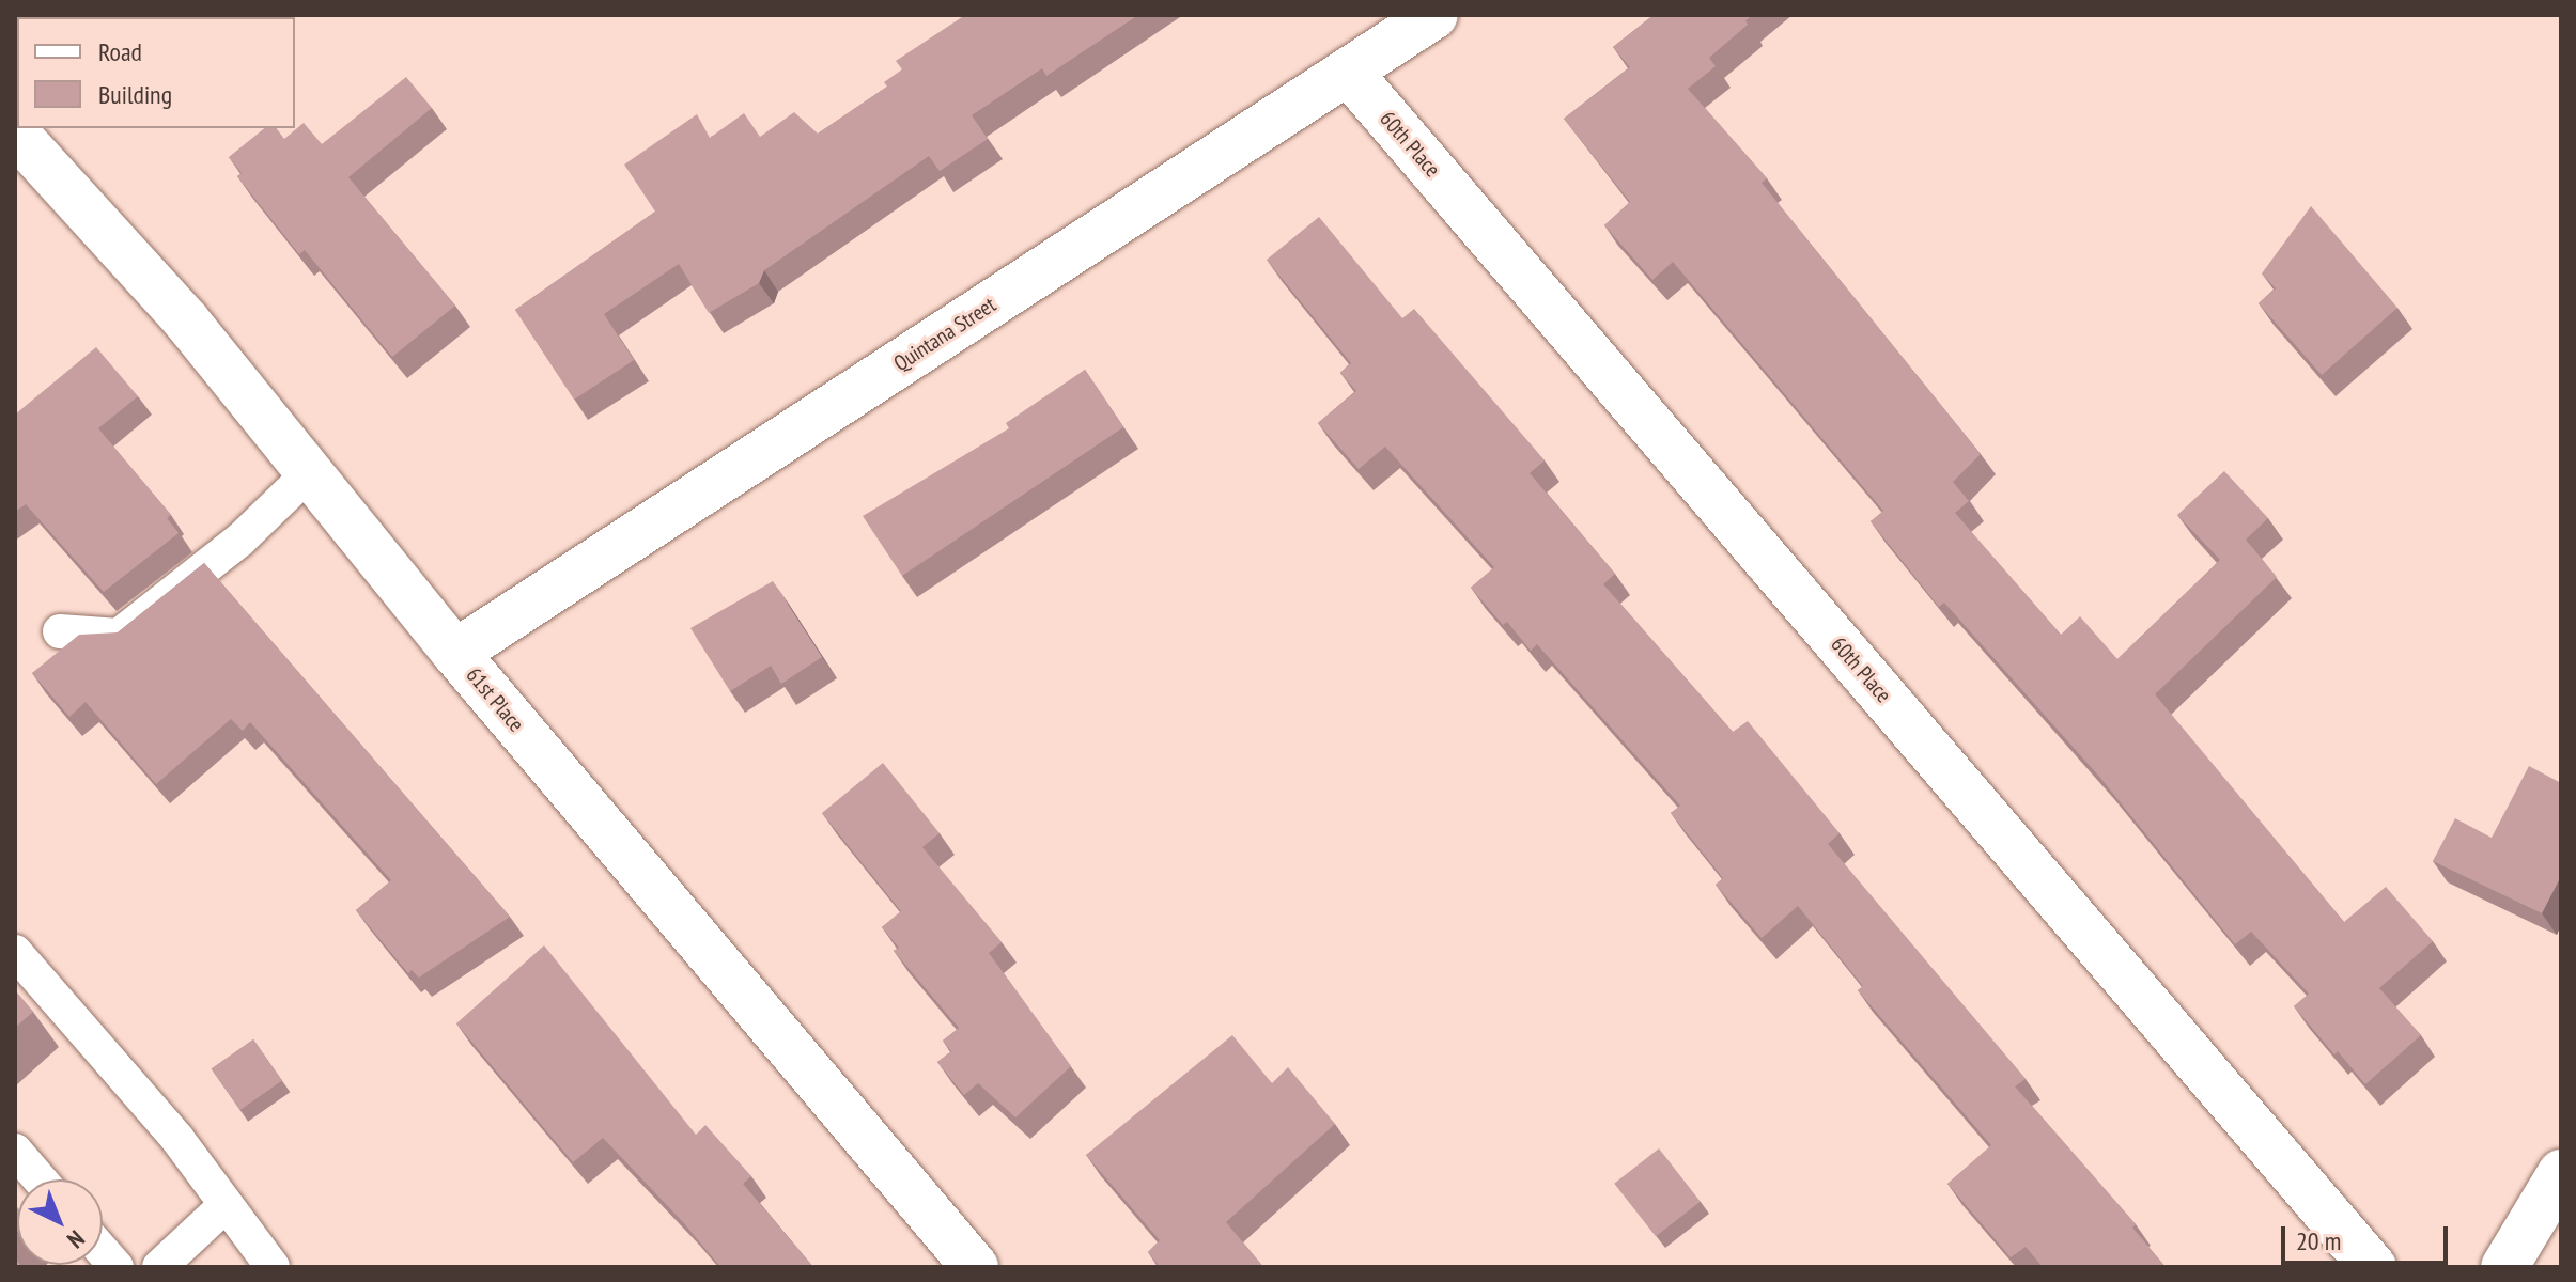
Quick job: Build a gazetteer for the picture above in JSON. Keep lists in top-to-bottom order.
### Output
{
  "streets": {
    "street": ["60th Place", "Quintana Street", "61st Place"]
  },
  "crossings": [
    ["60th Place", "Quintana Street"],
    ["Quintana Street", "61st Place"]
  ],
  "legend": ["Road", "Building"],
  "scale_bar": "20 m",
  "north": "bottom right"
}
